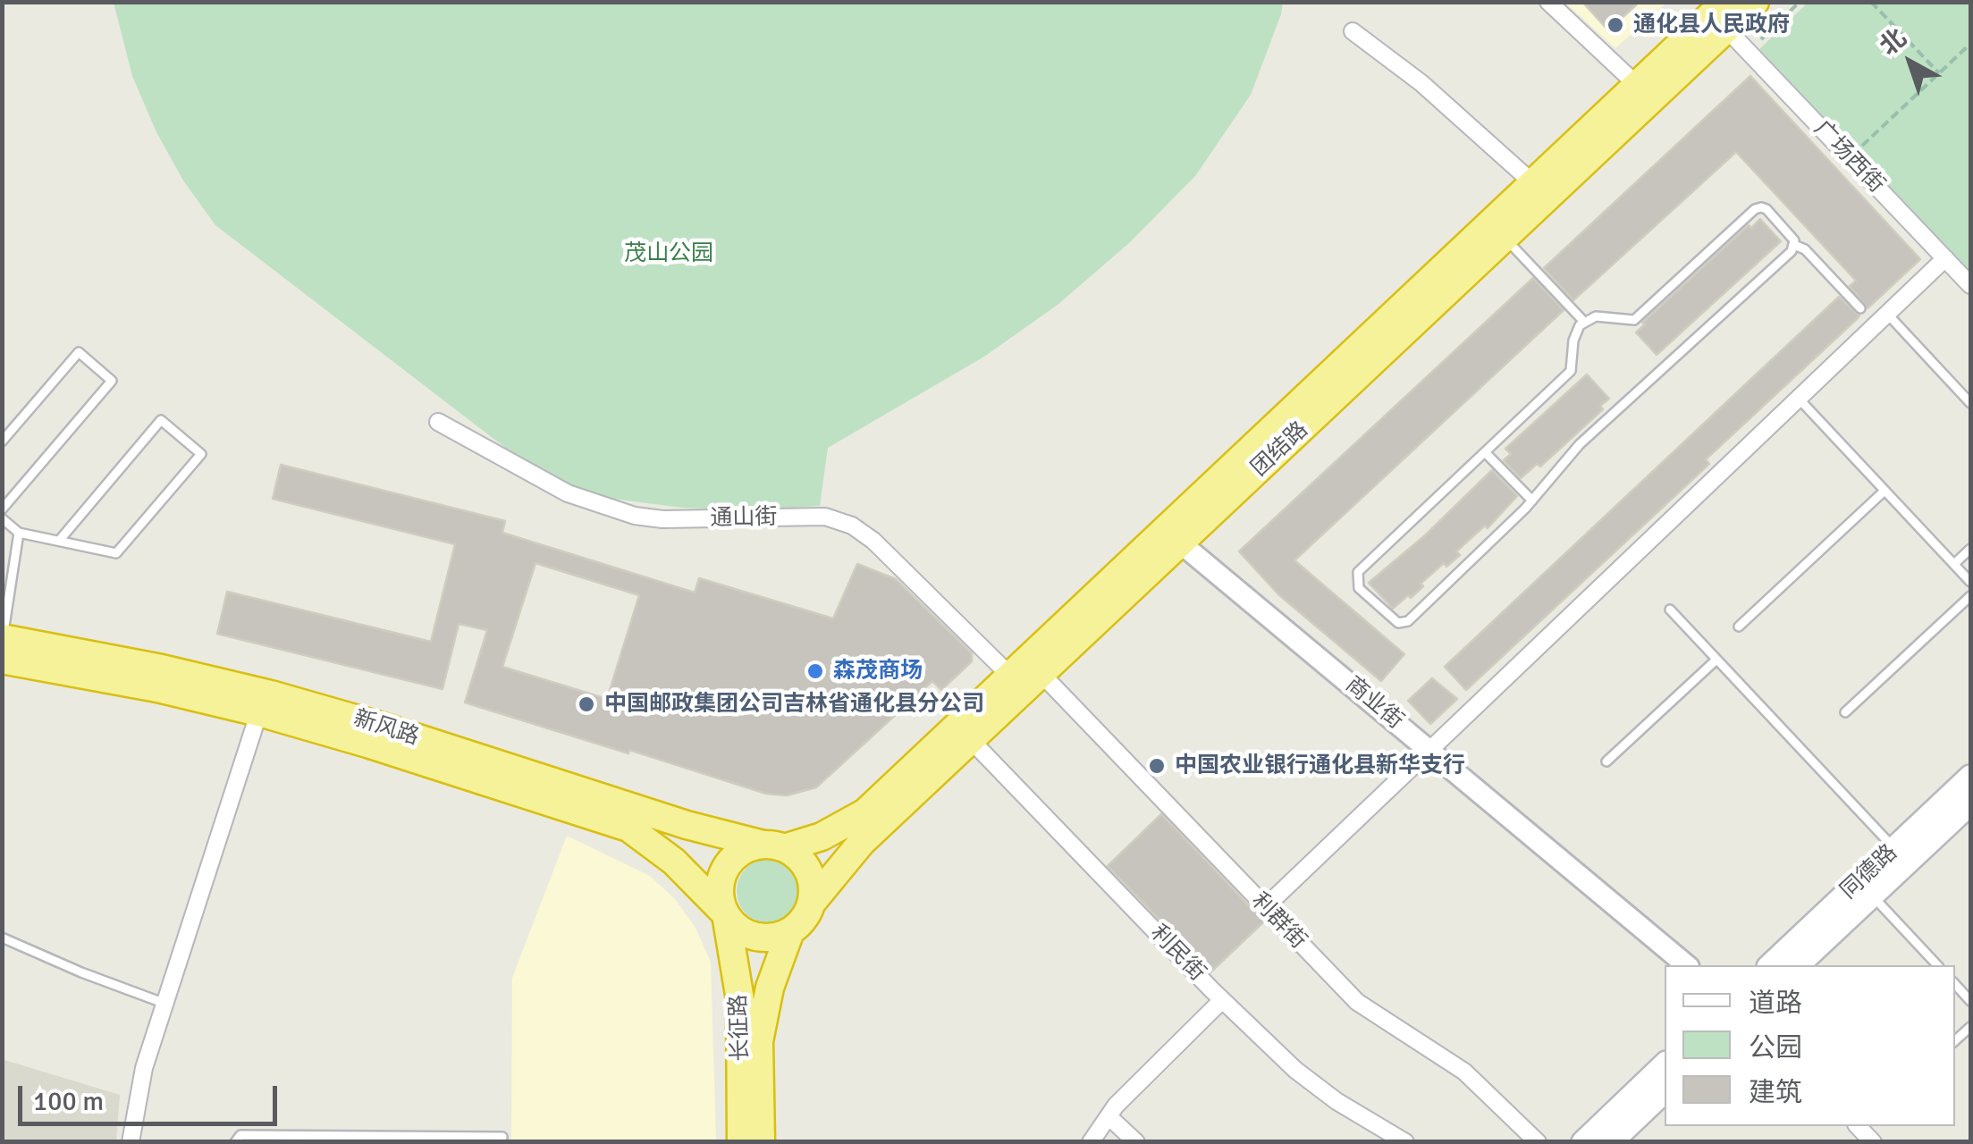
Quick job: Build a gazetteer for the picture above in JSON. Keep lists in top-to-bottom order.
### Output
{
  "streets": {
    "highway": ["团结路", "新风路", "长征路"],
    "main road": ["同德路"],
    "street": [
      "广场西街",
      "通山街",
      "商业街",
      "利群街",
      "利民街"
    ]
  },
  "crossings": [
    ["广场西街", "团结路"],
    ["团结路", "通山街"],
    ["团结路", "商业街"],
    ["团结路", "新风路"],
    ["团结路", "利群街"],
    ["团结路", "利民街"],
    ["团结路", "长征路"],
    ["新风路", "长征路"]
  ],
  "parks": ["茂山公园"],
  "places": [
    "通化县人民政府",
    "森茂商场",
    "中国邮政集团公司吉林省通化县分公司",
    "中国农业银行通化县新华支行"
  ],
  "legend": ["道路", "公园", "建筑"],
  "scale_bar": "100 m",
  "north": "top left"
}
